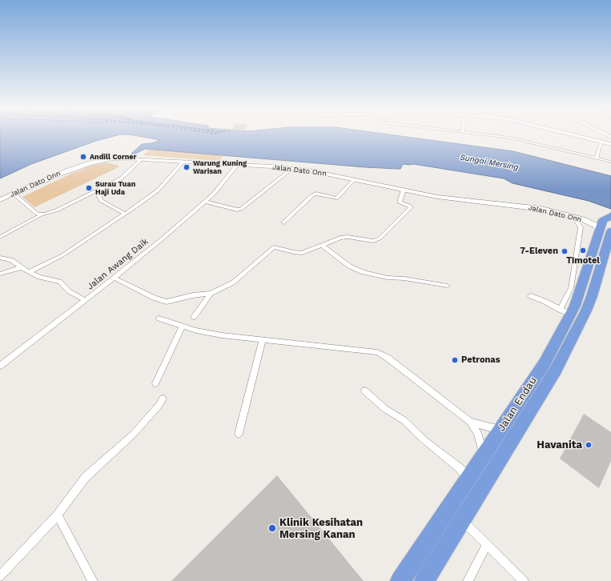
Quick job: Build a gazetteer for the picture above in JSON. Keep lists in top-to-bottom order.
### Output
{
  "streets": {
    "highway": ["Jalan Endau"],
    "street": ["Jalan Dato Onn", "Jalan Awang Daik"]
  },
  "crossings": [
    ["Jalan Dato Onn", "Jalan Awang Daik"],
    ["Jalan Dato Onn", "Jalan Endau"]
  ],
  "water": ["Sungai Mersing"],
  "places": [
    "Andill Corner",
    "Warung Kuning Warisan",
    "Surau Tuan Haji Uda",
    "Timotel",
    "7-Eleven",
    "Petronas",
    "Havanita",
    "Klinik Kesihatan Mersing Kanan"
  ]
}
